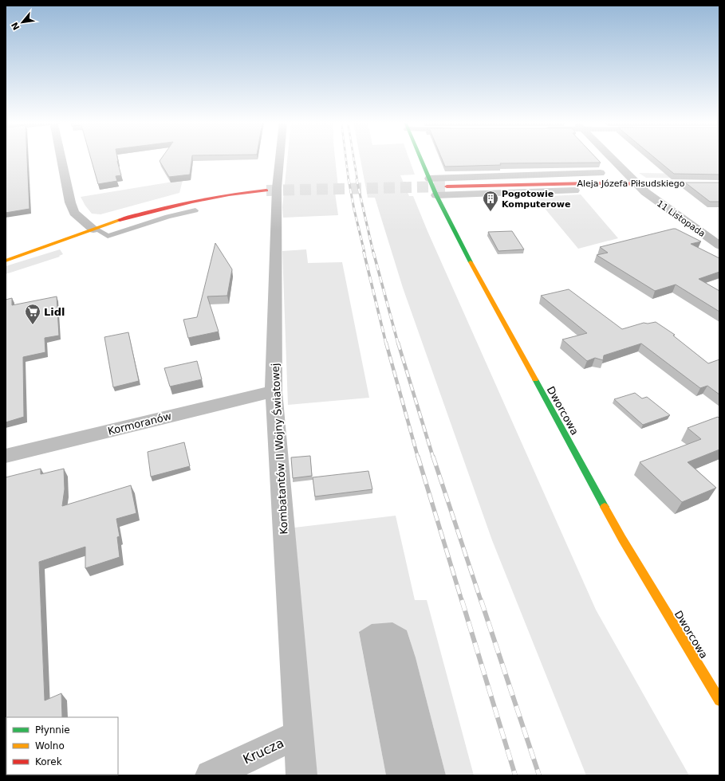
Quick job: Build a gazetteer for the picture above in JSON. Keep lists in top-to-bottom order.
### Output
{
  "streets": {
    "street": [
      "Aleja Józefa Piłsudskiego",
      "11 Listopada",
      "Dworcowa",
      "Kormoranów",
      "Kombatantów II Wojny Światowej",
      "Krucza"
    ]
  },
  "crossings": [
    ["Aleja Józefa Piłsudskiego", "11 Listopada"],
    ["Aleja Józefa Piłsudskiego", "Dworcowa"],
    ["Kormoranów", "Kombatantów II Wojny Światowej"],
    ["Kombatantów II Wojny Światowej", "Krucza"]
  ],
  "places": {
    "building": ["Pogotowie Komputerowe"],
    "supermarket": ["Lidl"]
  },
  "legend": ["Płynnie", "Wolno", "Korek"],
  "north": "bottom left"
}
